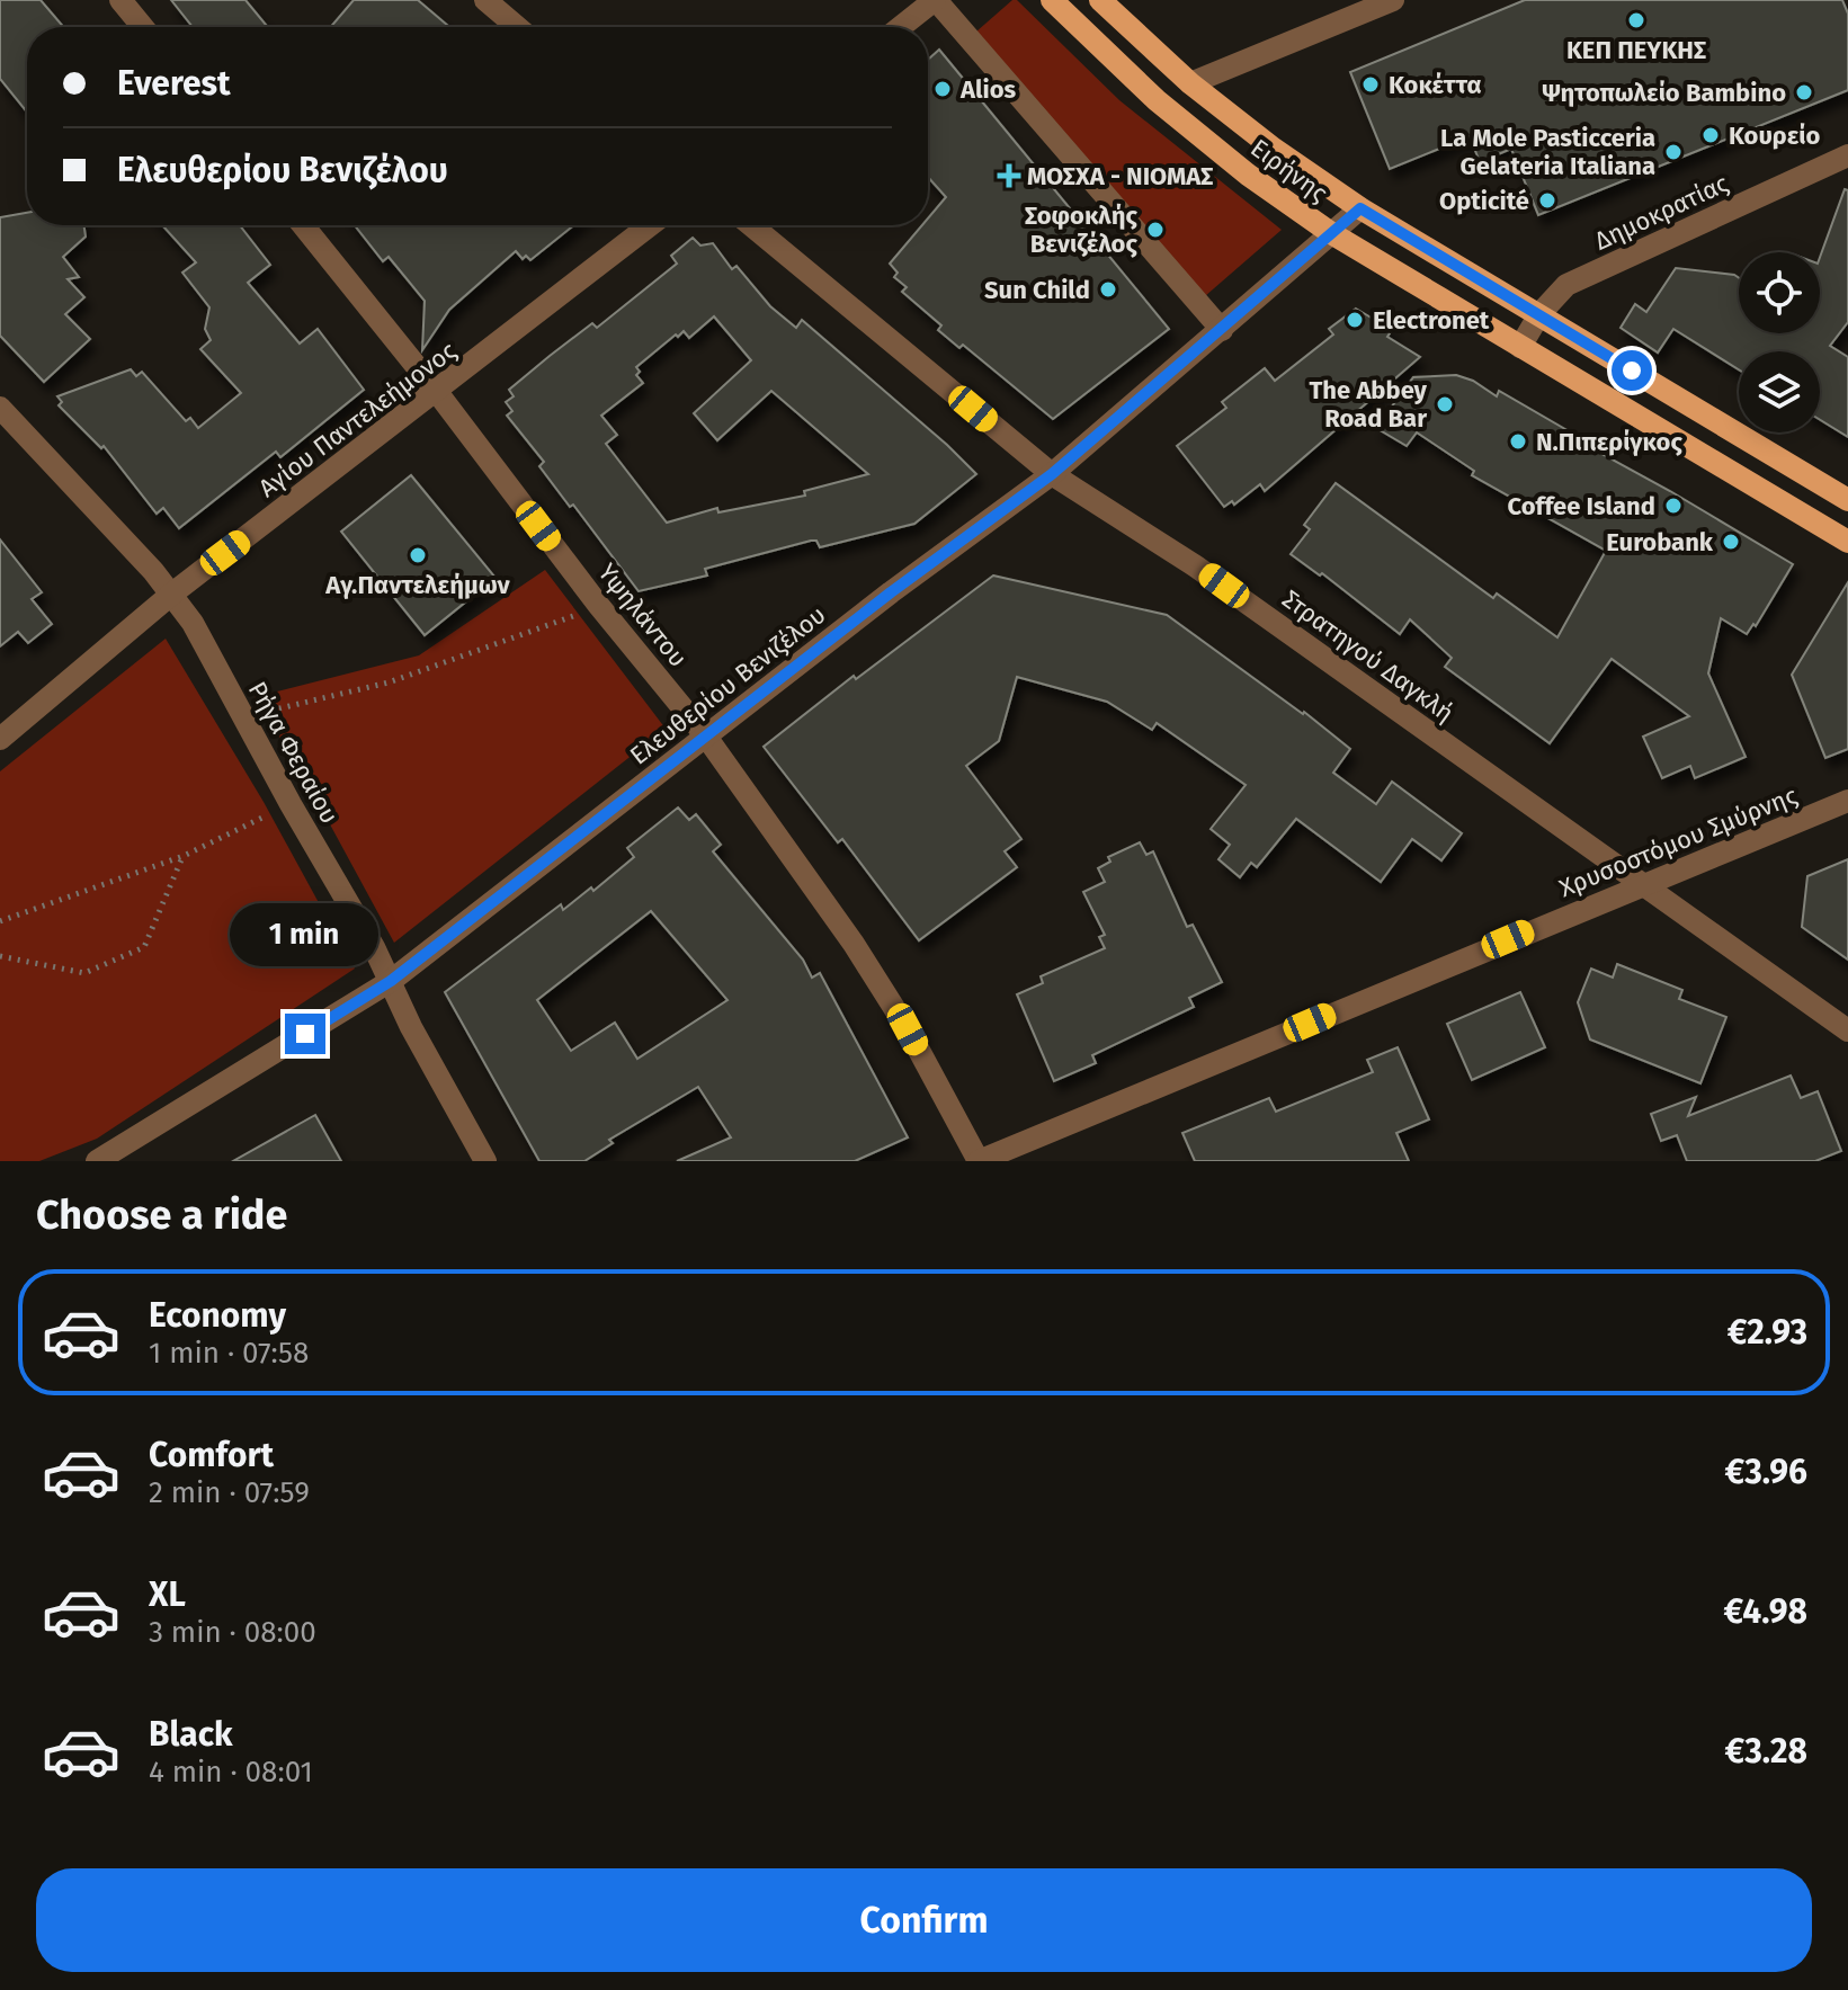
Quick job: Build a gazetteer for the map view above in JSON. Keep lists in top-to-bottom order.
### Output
{
  "streets": {
    "main road": ["Ειρήνης"],
    "street": [
      "Δημοκρατίας",
      "Αγίου Παντελεήμονος",
      "Υψηλάντου",
      "Στρατηγού Δαγκλή",
      "Ελευθερίου Βενιζέλου",
      "Ρήγα Φεραίου",
      "Χρυσοστόμου Σμύρνης"
    ]
  },
  "crossings": [
    ["Ειρήνης", "Δημοκρατίας"],
    ["Ειρήνης", "Ελευθερίου Βενιζέλου"],
    ["Αγίου Παντελεήμονος", "Υψηλάντου"],
    ["Αγίου Παντελεήμονος", "Ρήγα Φεραίου"],
    ["Υψηλάντου", "Ελευθερίου Βενιζέλου"],
    ["Υψηλάντου", "Χρυσοστόμου Σμύρνης"],
    ["Στρατηγού Δαγκλή", "Ελευθερίου Βενιζέλου"],
    ["Στρατηγού Δαγκλή", "Χρυσοστόμου Σμύρνης"],
    ["Ελευθερίου Βενιζέλου", "Ρήγα Φεραίου"]
  ],
  "places": {
    "other": [
      "ΚΕΠ ΠΕΥΚΗΣ",
      "Κοκέττα",
      "Alios",
      "Ψητοπωλείο Bambino",
      "Κουρείο",
      "La Mole Pasticceria Gelateria Italiana",
      "Opticité",
      "Σοφοκλής Βενιζέλος",
      "Sun Child",
      "Electronet",
      "The Abbey Road Bar",
      "Ν.Πιπερίγκος",
      "Coffee Island",
      "Eurobank",
      "Αγ.Παντελεήμων"
    ],
    "health": ["ΜΟΣΧΑ - ΝΙΟΜΑΣ"]
  },
  "page": {
    "banner": ["Everest", "Ελευθερίου Βενιζέλου"],
    "bubble": "1 min",
    "heading": "Choose a ride",
    "list": [
      {
        "name": "Economy",
        "note": "1 min · 07:58",
        "value": "€2.93"
      },
      {
        "name": "Comfort",
        "note": "2 min · 07:59",
        "value": "€3.96"
      },
      {
        "name": "XL",
        "note": "3 min · 08:00",
        "value": "€4.98"
      },
      {
        "name": "Black",
        "note": "4 min · 08:01",
        "value": "€3.28"
      }
    ],
    "buttons": "Confirm"
  }
}
